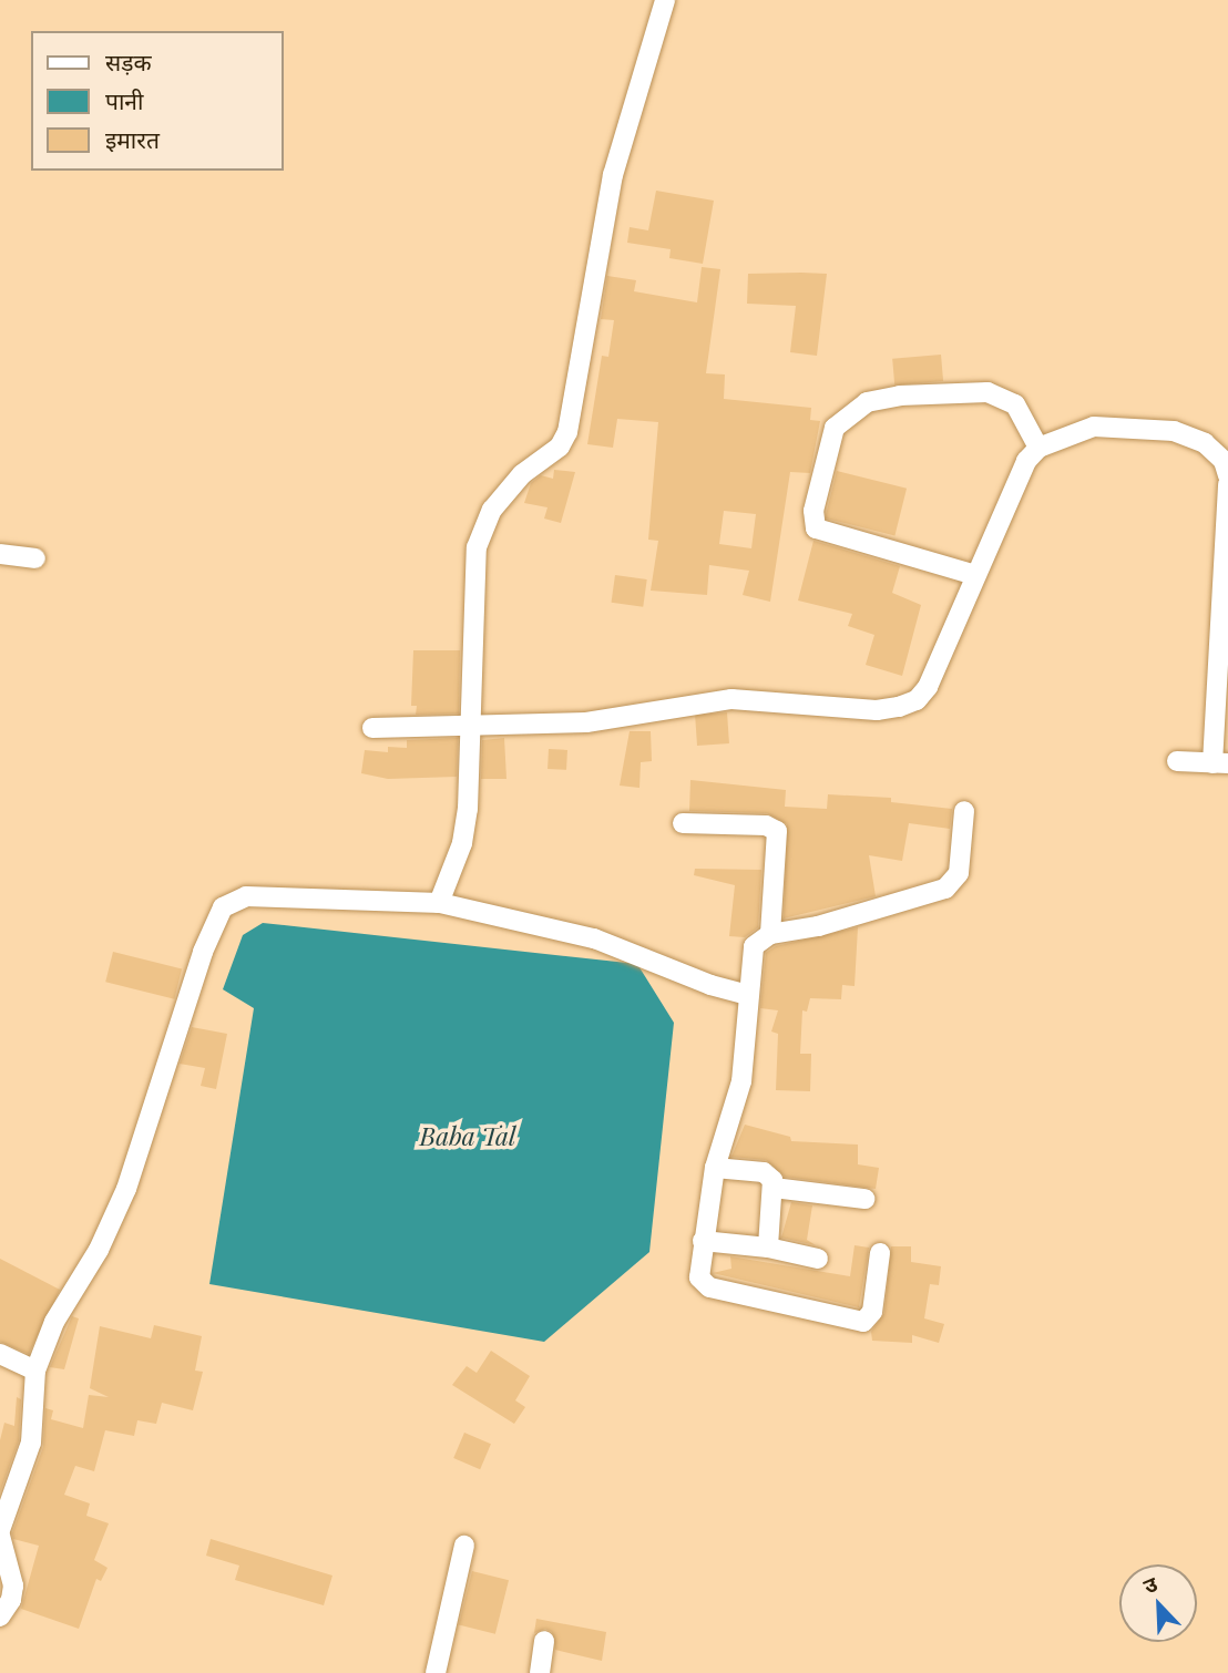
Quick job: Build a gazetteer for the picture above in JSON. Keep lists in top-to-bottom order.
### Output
{
  "water": ["Baba Tal"],
  "legend": ["सड़क", "पानी", "इमारत"],
  "north": "top left"
}
